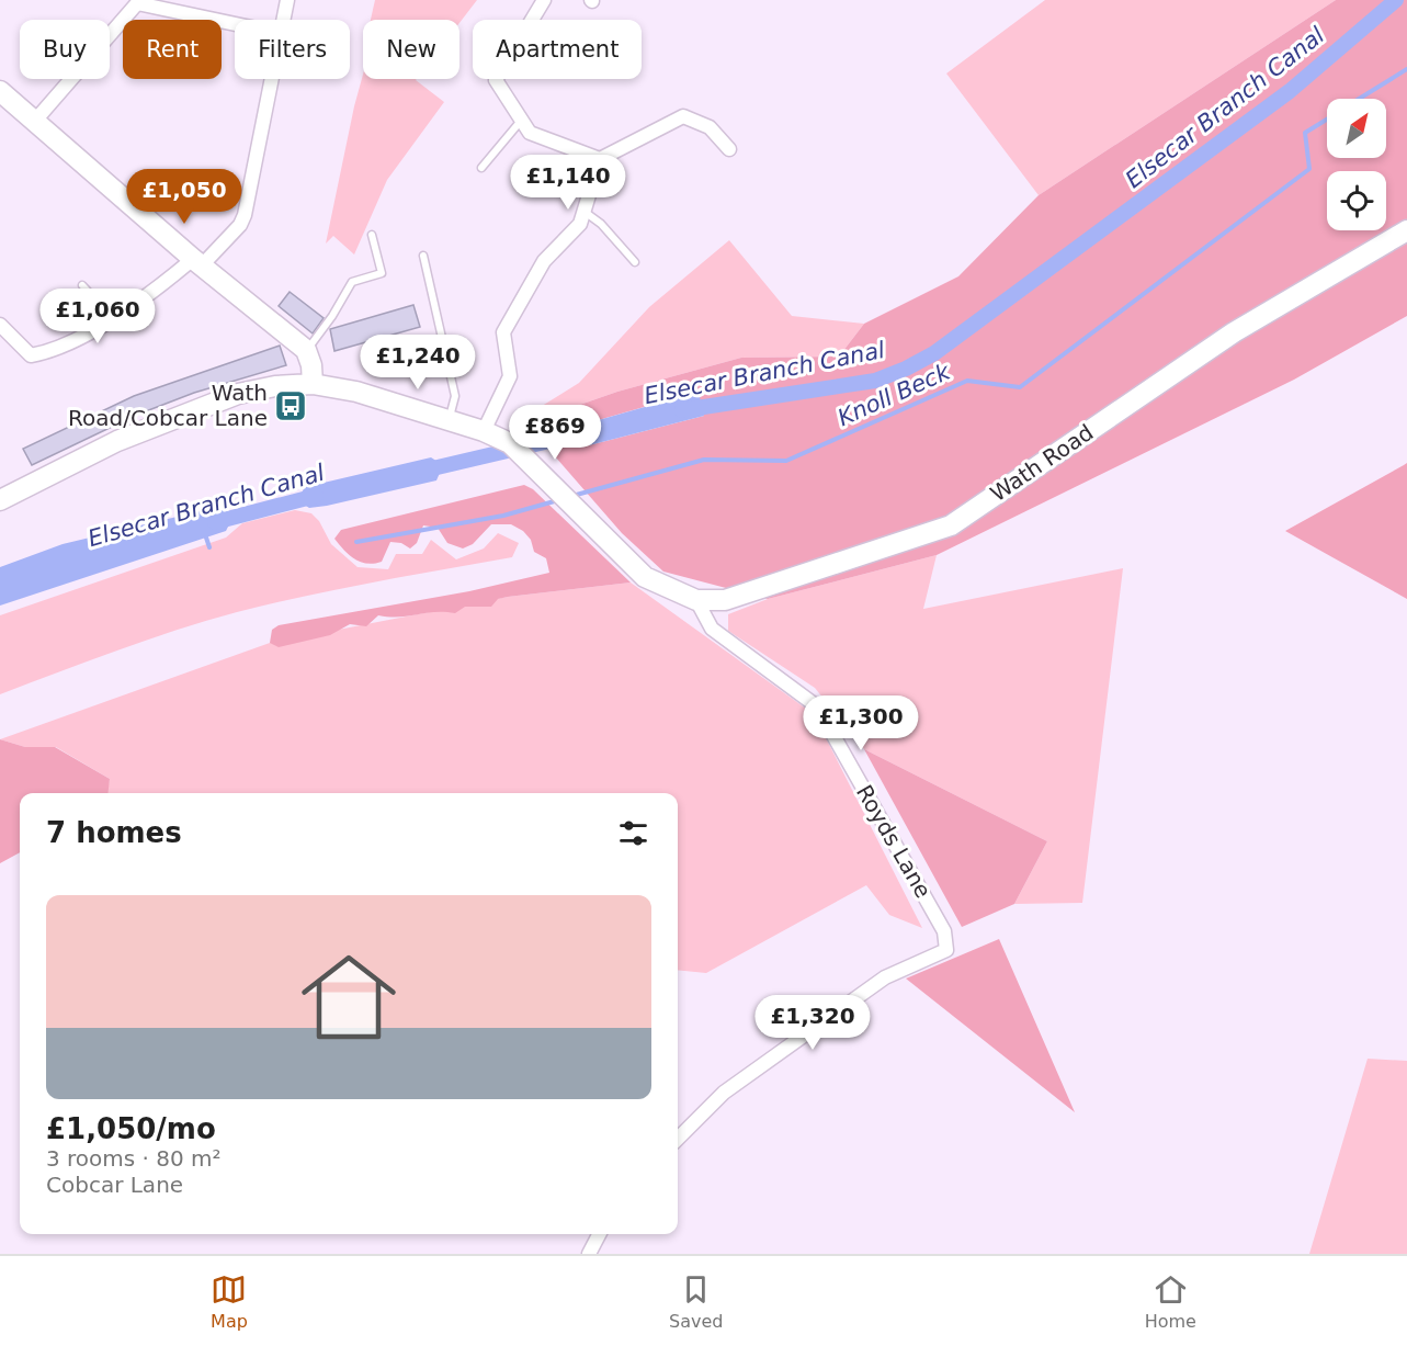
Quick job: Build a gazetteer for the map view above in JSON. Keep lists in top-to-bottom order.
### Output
{
  "streets": {
    "main road": ["Wath Road"],
    "street": ["Royds Lane"]
  },
  "crossings": [
    ["Wath Road", "Royds Lane"]
  ],
  "water": ["Elsecar Branch Canal", "Knoll Beck"],
  "places": {
    "bus stop": ["Wath Road/Cobcar Lane"]
  },
  "north": "top right",
  "page": {
    "chip": [
      "Buy",
      "Rent",
      "Filters",
      "New",
      "Apartment"
    ],
    "price": [
      "£1,140",
      "£1,050",
      "£1,060",
      "£1,240",
      "£869",
      "£1,300",
      "£1,320"
    ],
    "heading": "7 homes",
    "list": [
      {
        "name": "£1,050/mo",
        "note": "3 rooms · 80 m² · Cobcar Lane"
      }
    ],
    "tabs": ["Map", "Saved", "Home"]
  }
}
